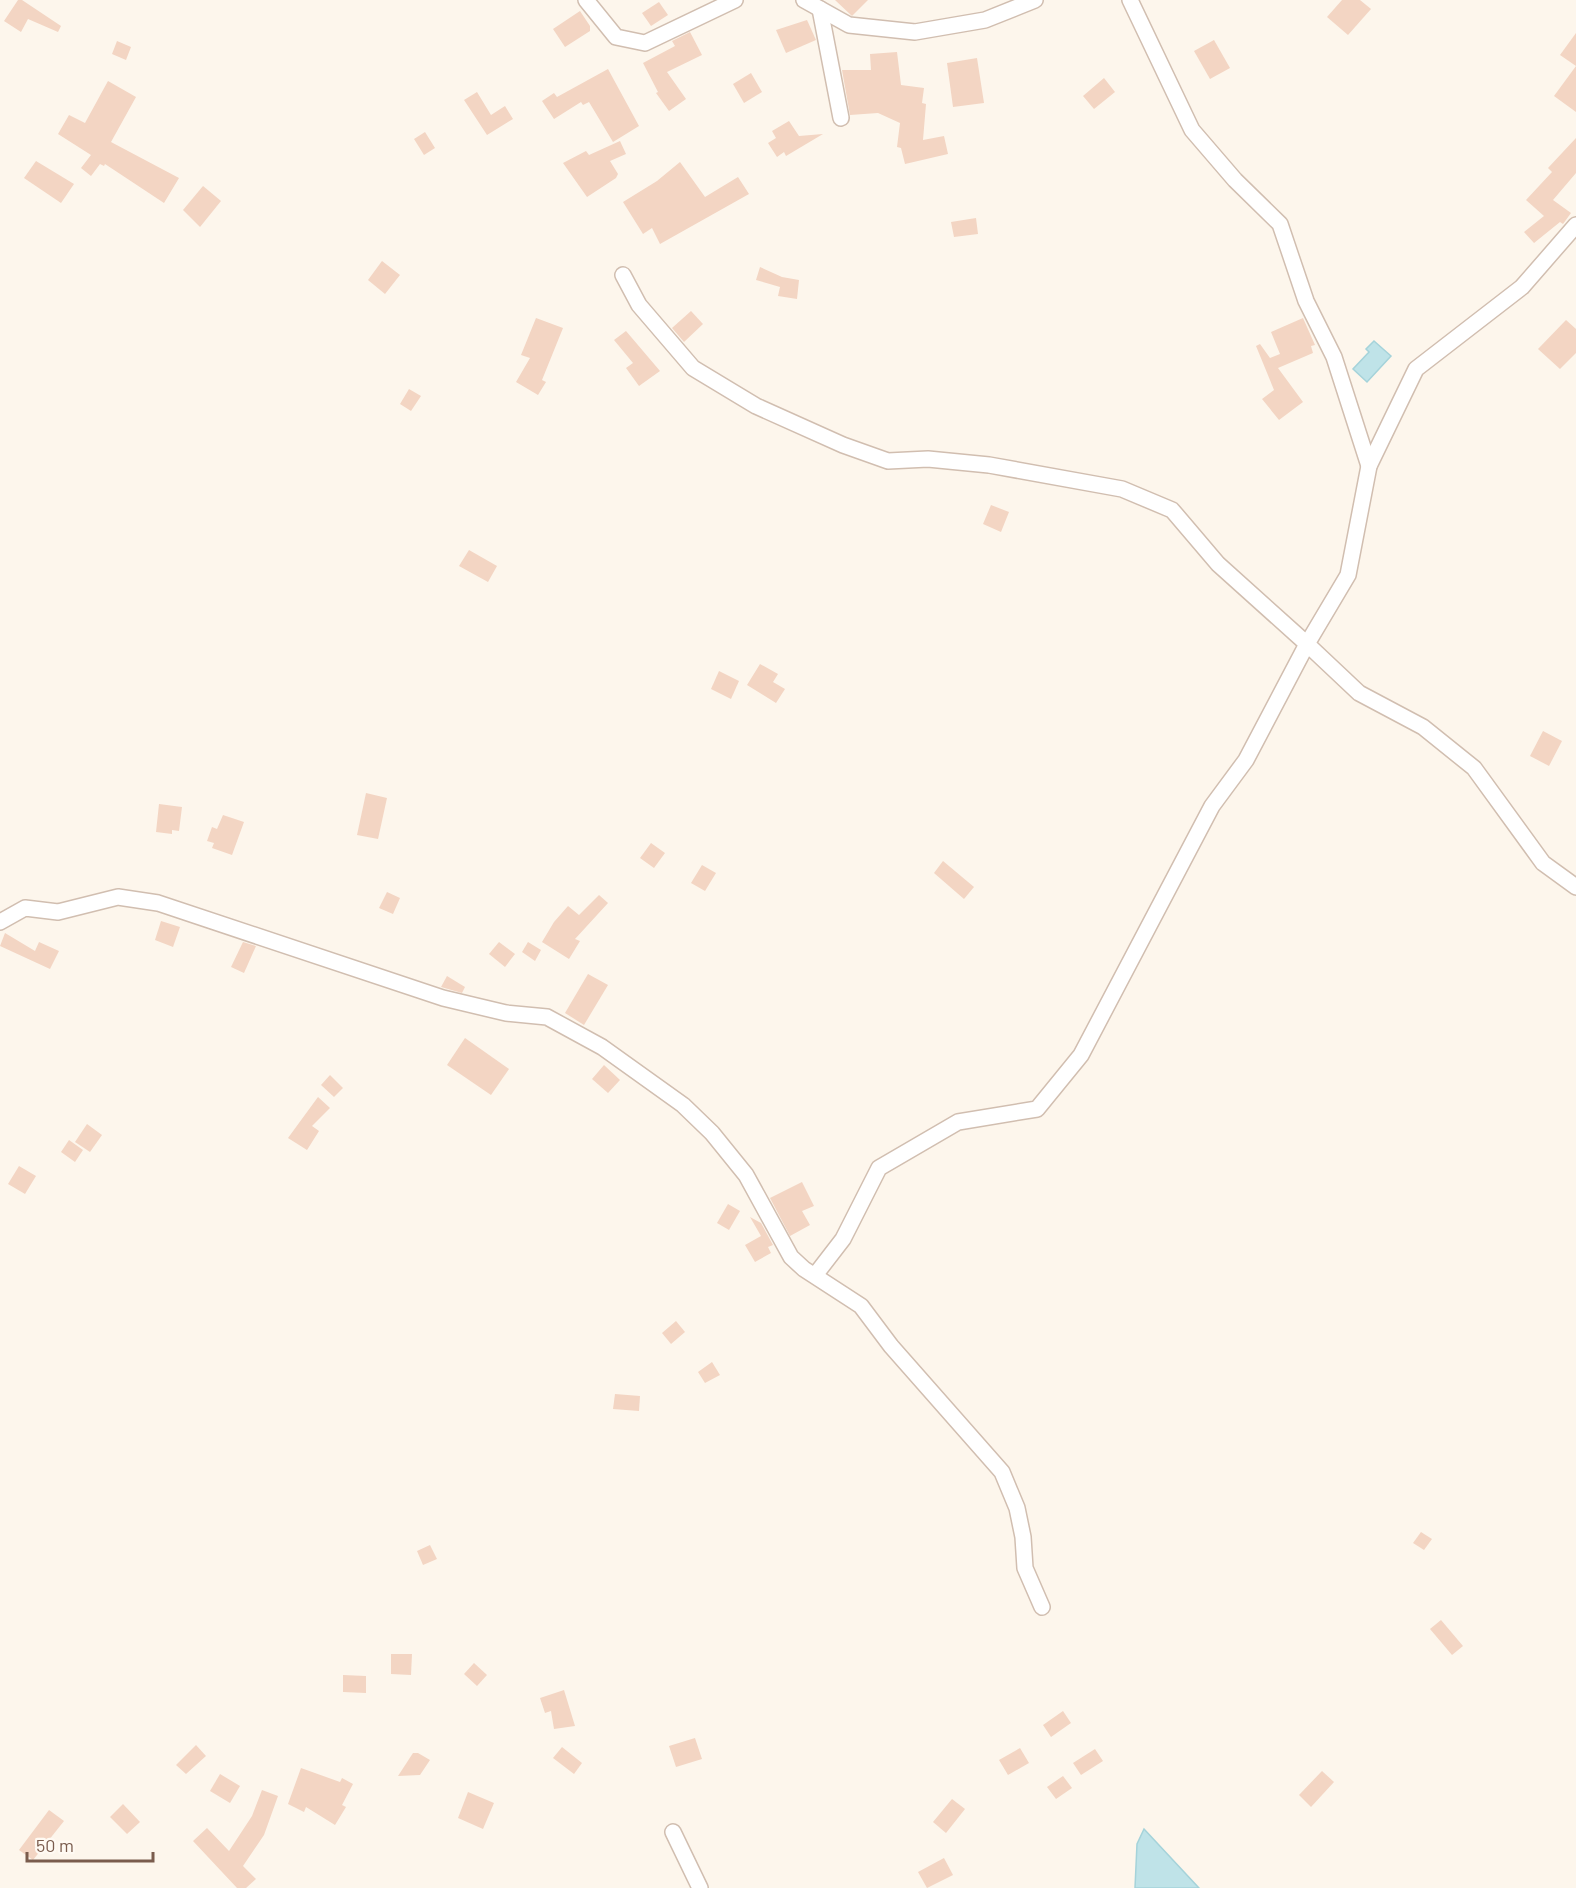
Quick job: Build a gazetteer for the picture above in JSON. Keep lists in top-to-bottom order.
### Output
{
  "scale_bar": "50 m"
}
